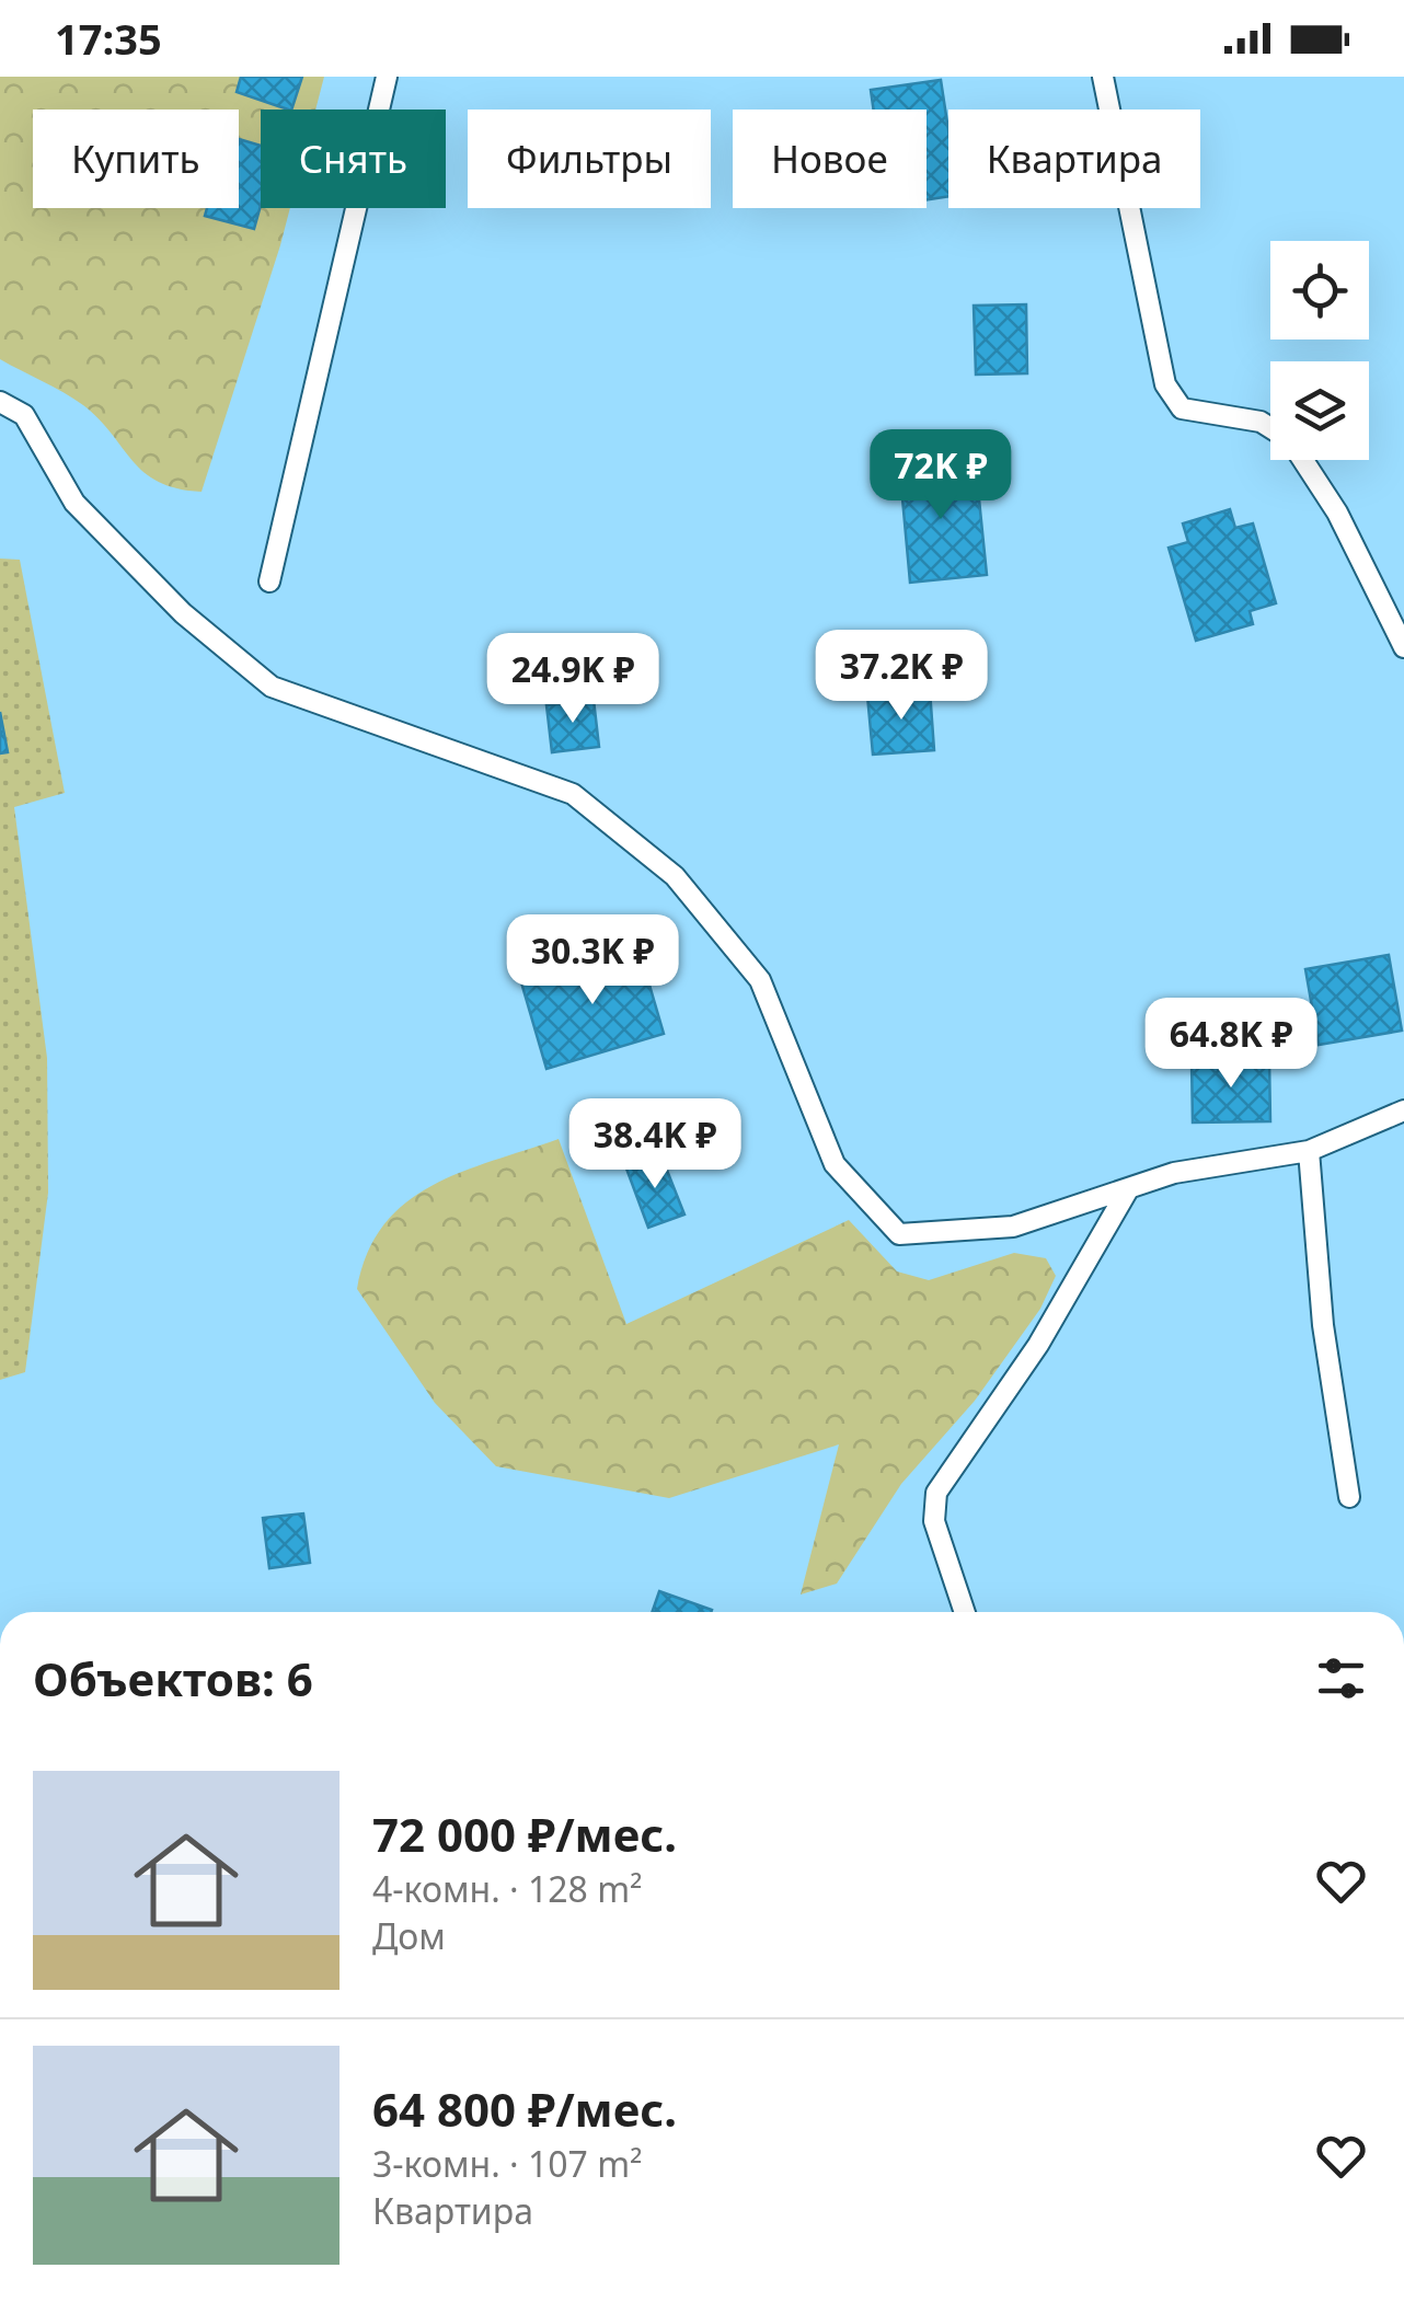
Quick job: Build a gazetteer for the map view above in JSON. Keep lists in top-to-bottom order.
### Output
{
  "page": {
    "status": "17:35",
    "chip": [
      "Купить",
      "Снять",
      "Фильтры",
      "Новое",
      "Квартира"
    ],
    "price": [
      "72K ₽",
      "37.2K ₽",
      "24.9K ₽",
      "30.3K ₽",
      "64.8K ₽",
      "38.4K ₽"
    ],
    "heading": "Объектов: 6",
    "list": [
      {
        "name": "72 000 ₽/мес.",
        "note": "4-комн. · 128 m² · Дом"
      },
      {
        "name": "64 800 ₽/мес.",
        "note": "3-комн. · 107 m² · Квартира"
      }
    ]
  }
}
